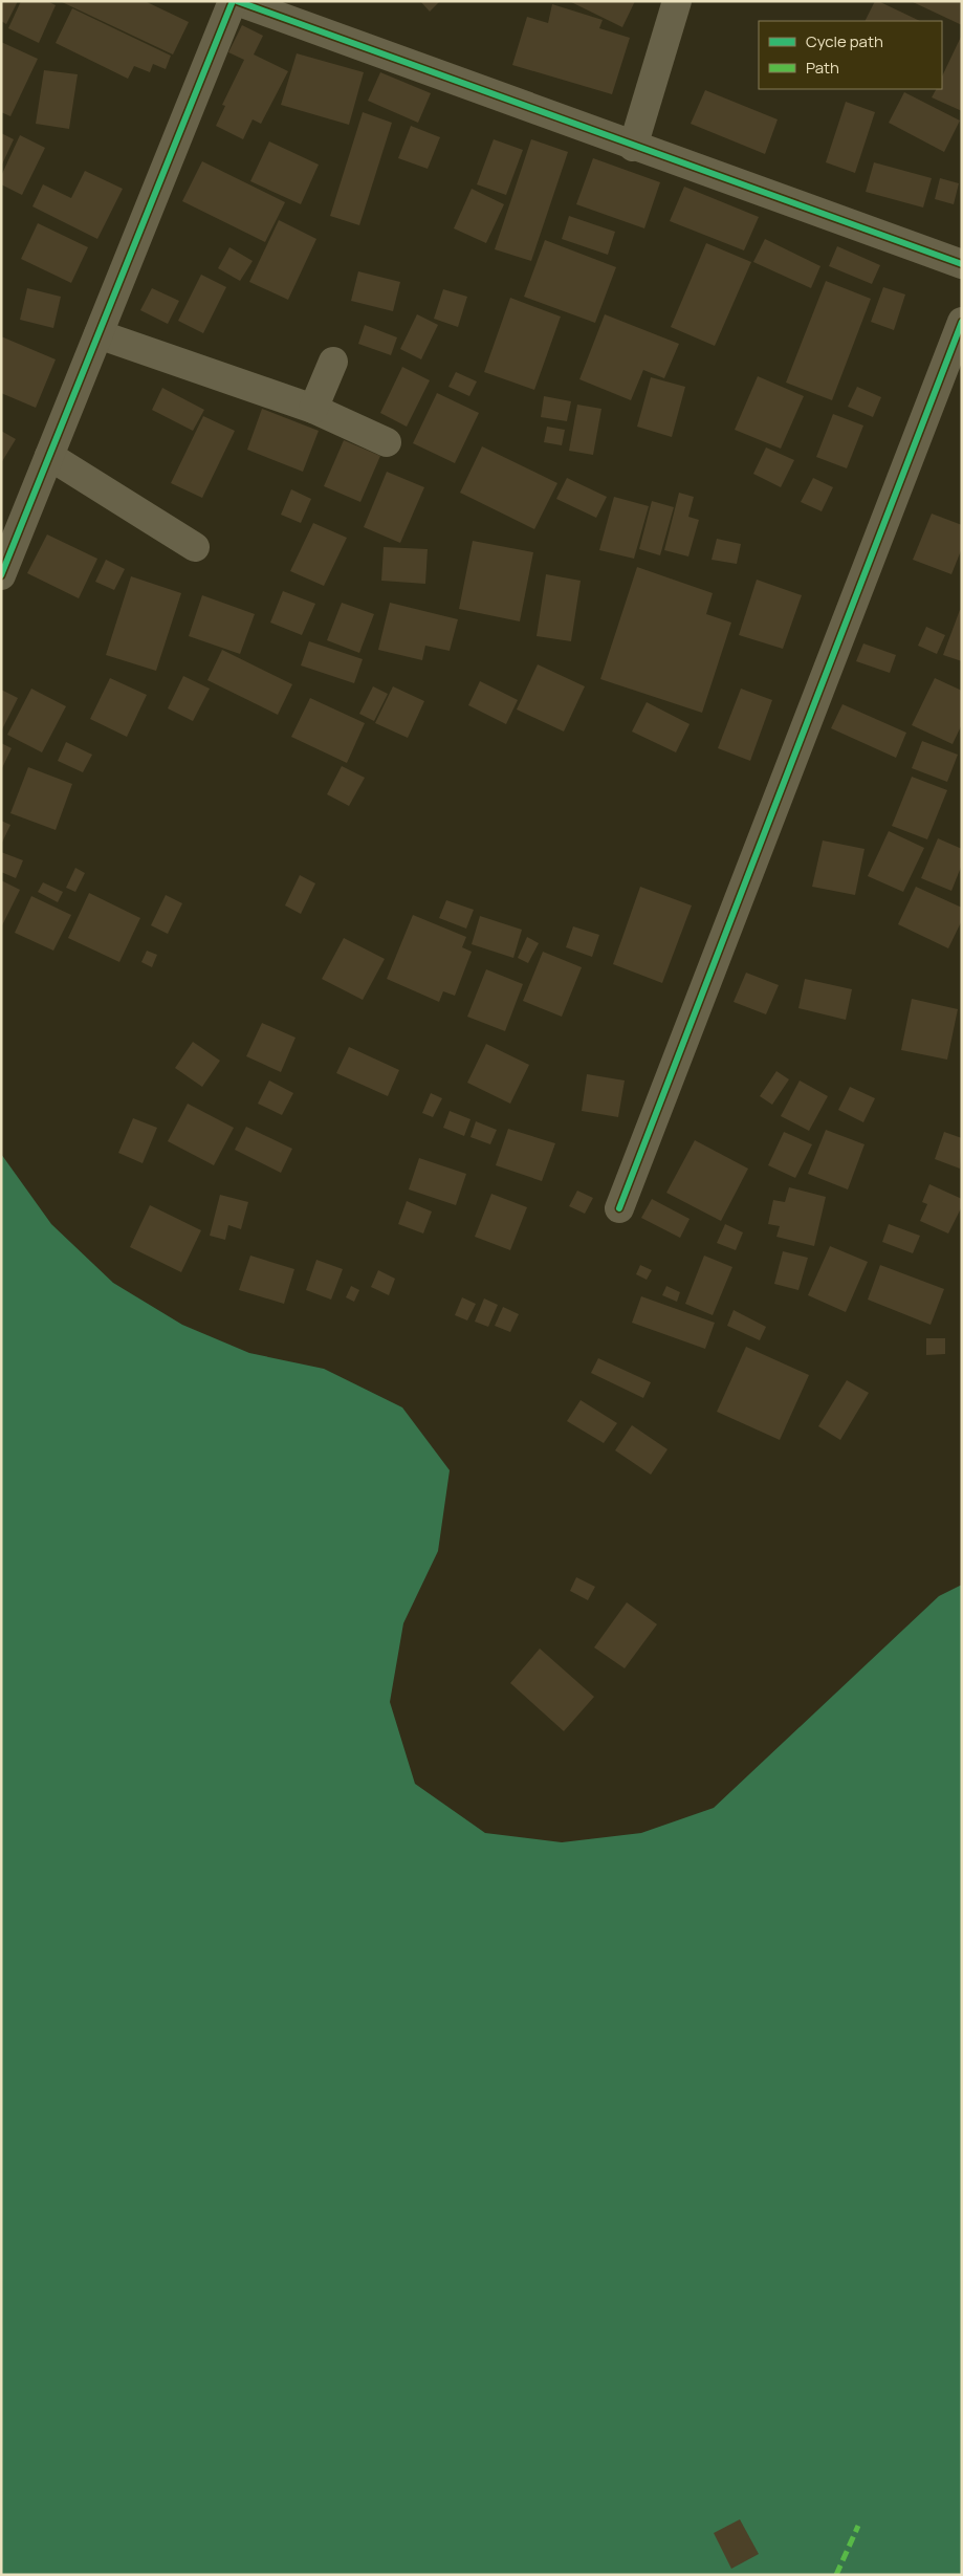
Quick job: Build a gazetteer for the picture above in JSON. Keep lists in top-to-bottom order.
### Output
{
  "legend": ["Cycle path", "Path"]
}
